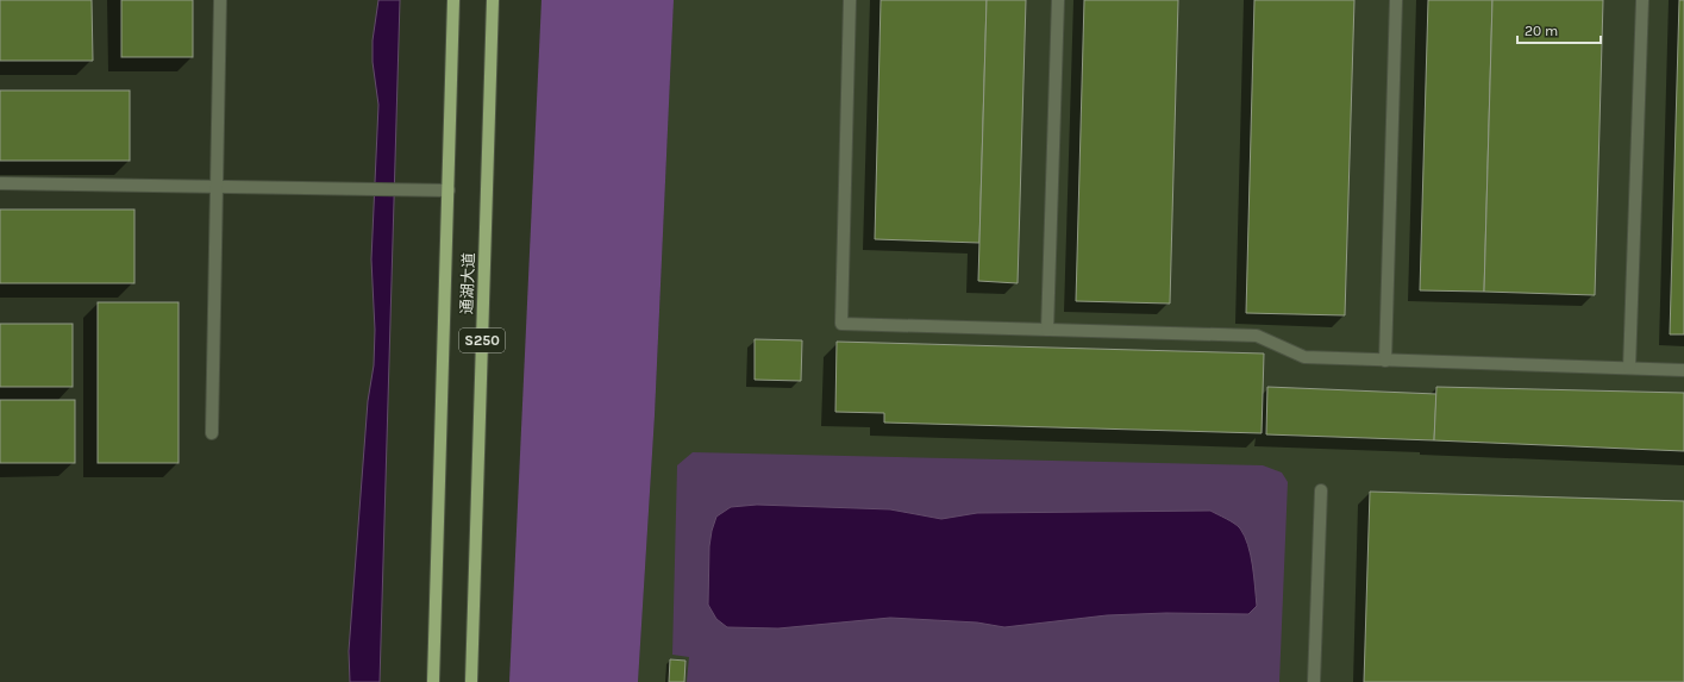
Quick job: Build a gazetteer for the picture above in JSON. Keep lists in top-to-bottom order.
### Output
{
  "streets": {
    "main road": ["通湖大道", "S250"]
  },
  "scale_bar": "20 m"
}
